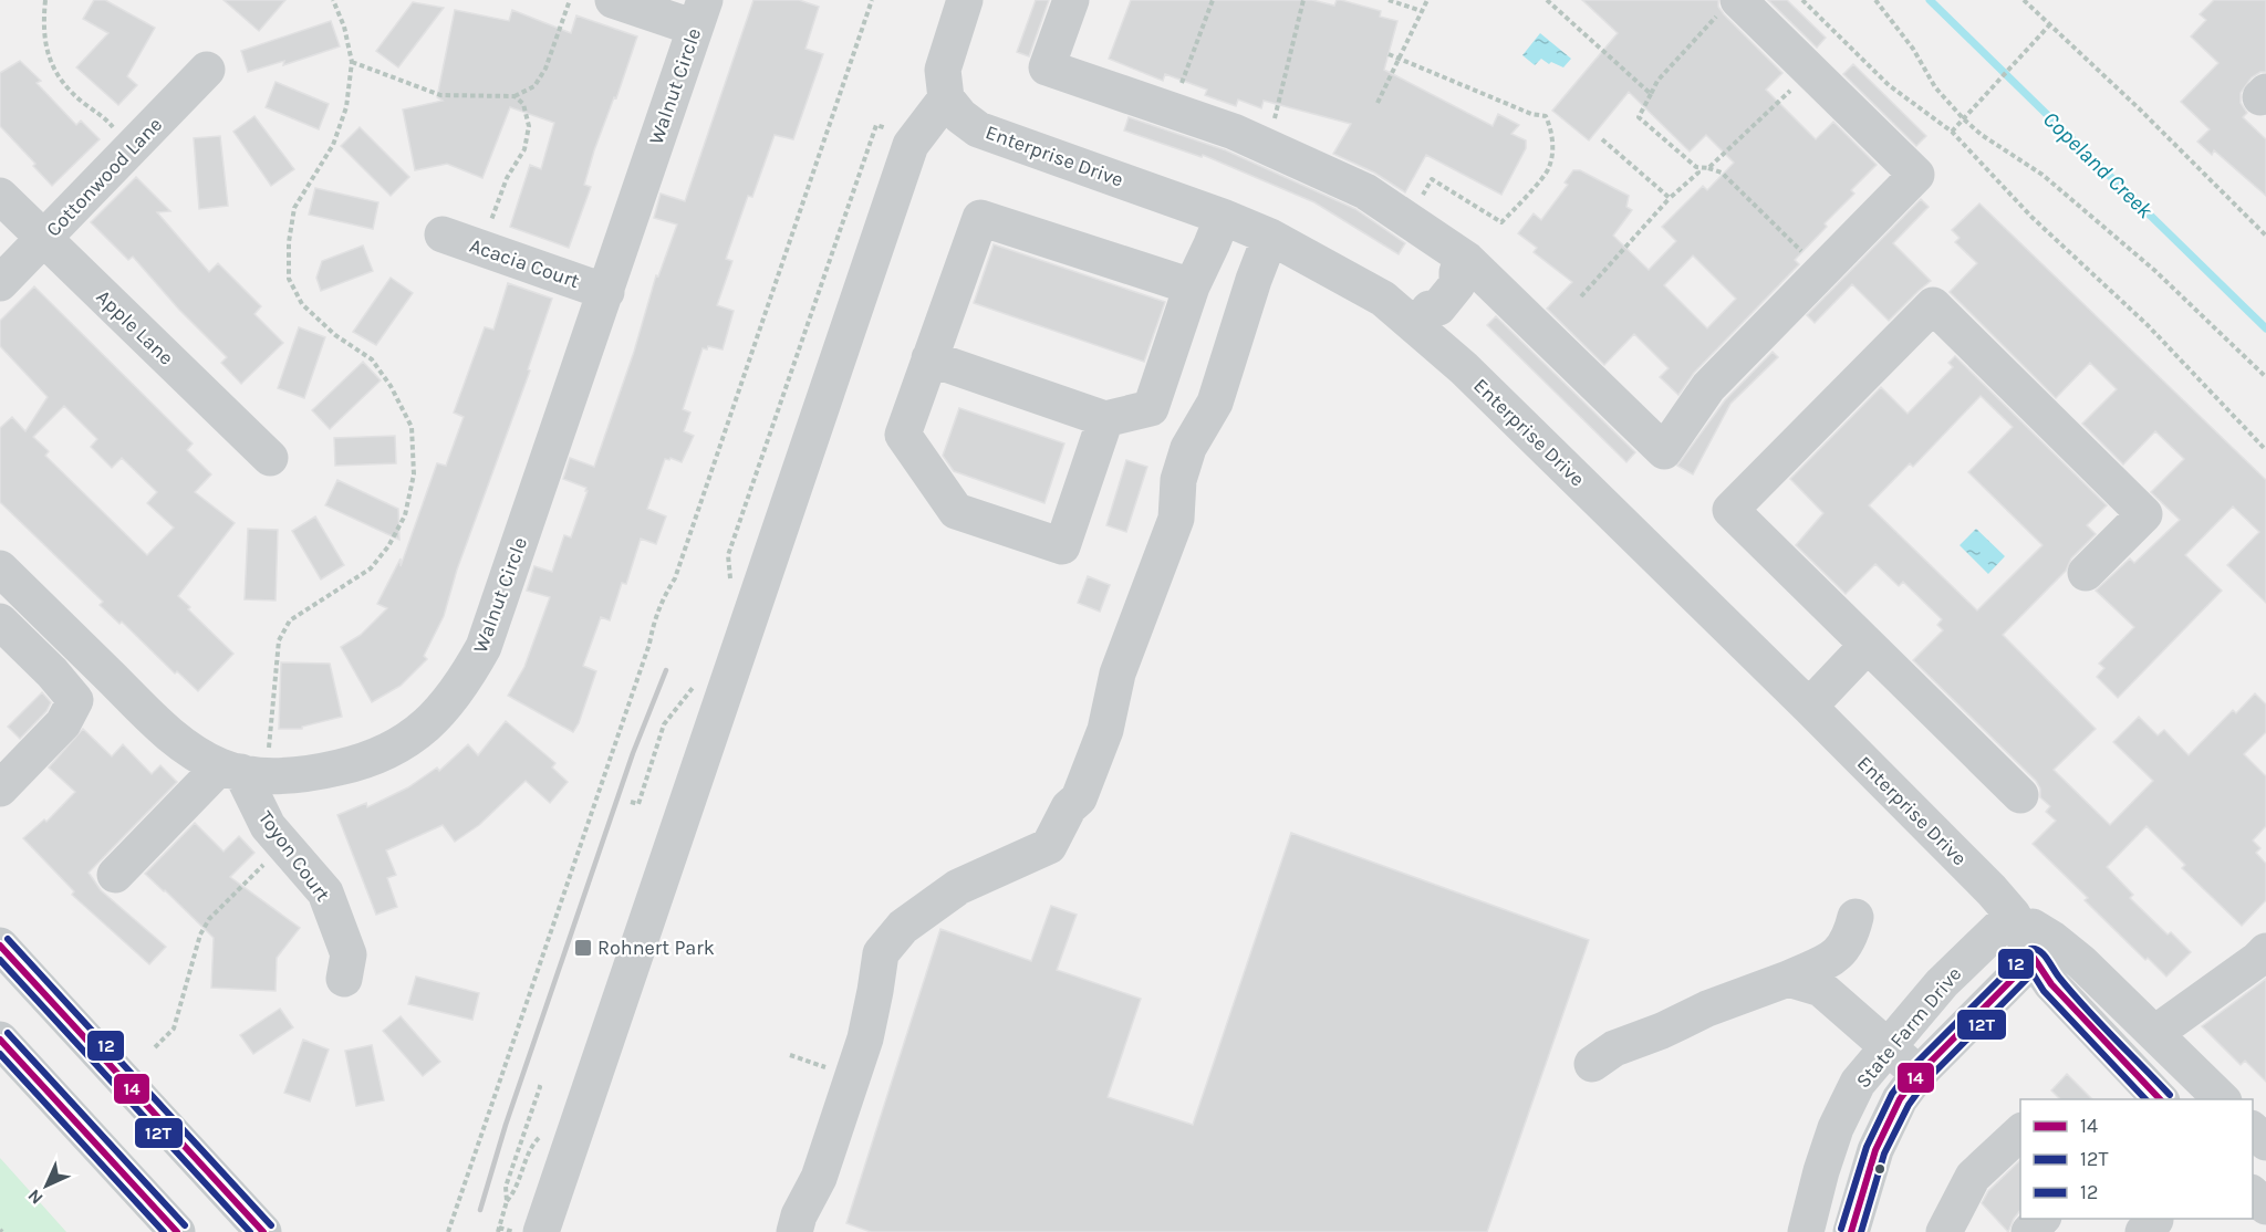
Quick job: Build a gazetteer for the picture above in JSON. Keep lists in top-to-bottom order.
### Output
{
  "streets": {
    "street": [
      "Walnut Circle",
      "Enterprise Drive",
      "Cottonwood Lane",
      "Acacia Court",
      "Apple Lane",
      "Toyon Court",
      "State Farm Drive"
    ]
  },
  "crossings": [
    ["Walnut Circle", "Acacia Court"],
    ["Walnut Circle", "Toyon Court"],
    ["Enterprise Drive", "State Farm Drive"],
    ["Cottonwood Lane", "Apple Lane"]
  ],
  "water": ["Copeland Creek"],
  "places": {
    "transit": ["Rohnert Park"]
  },
  "lines": ["transit line 12", "transit line 14", "transit line 12T"],
  "legend": ["14", "12T", "12"],
  "north": "bottom left"
}
